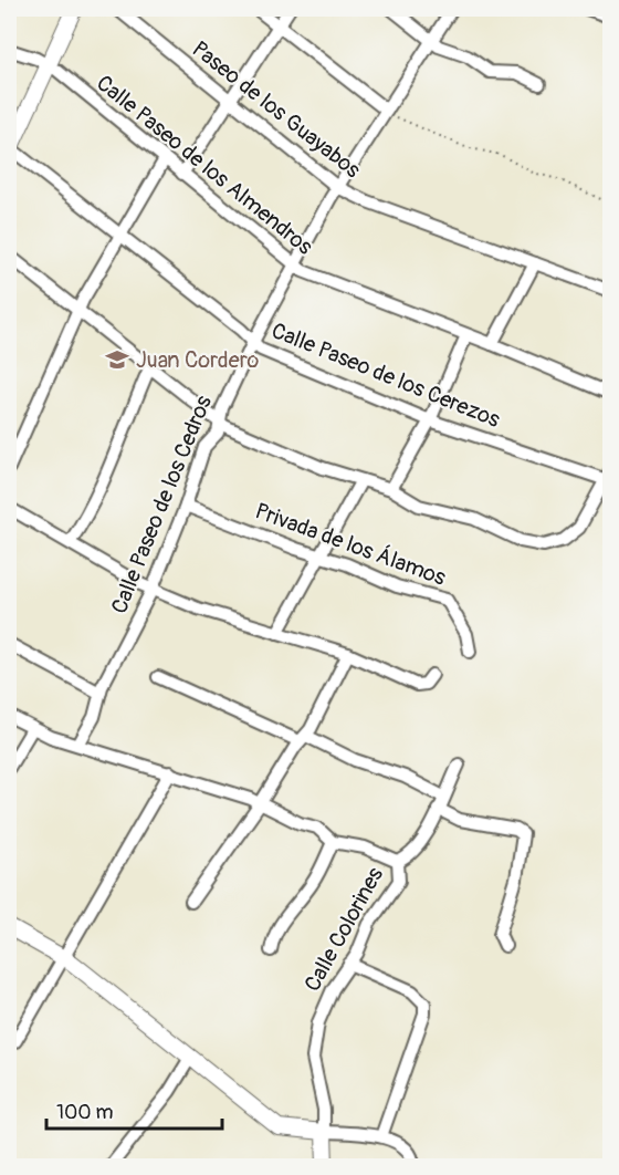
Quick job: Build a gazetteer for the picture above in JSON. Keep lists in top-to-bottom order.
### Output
{
  "streets": {
    "street": [
      "Paseo de los Guayabos",
      "Calle Paseo de los Almendros",
      "Calle Paseo de los Cerezos",
      "Calle Paseo de los Cedros",
      "Privada de los Álamos",
      "Calle Colorines"
    ]
  },
  "crossings": [
    ["Paseo de los Guayabos", "Calle Paseo de los Cedros"],
    ["Calle Paseo de los Almendros", "Calle Paseo de los Cedros"],
    ["Calle Paseo de los Cerezos", "Calle Paseo de los Cedros"],
    ["Calle Paseo de los Cedros", "Privada de los Álamos"]
  ],
  "places": {
    "school or university": ["Juan Cordero"]
  },
  "scale_bar": "100 m"
}
